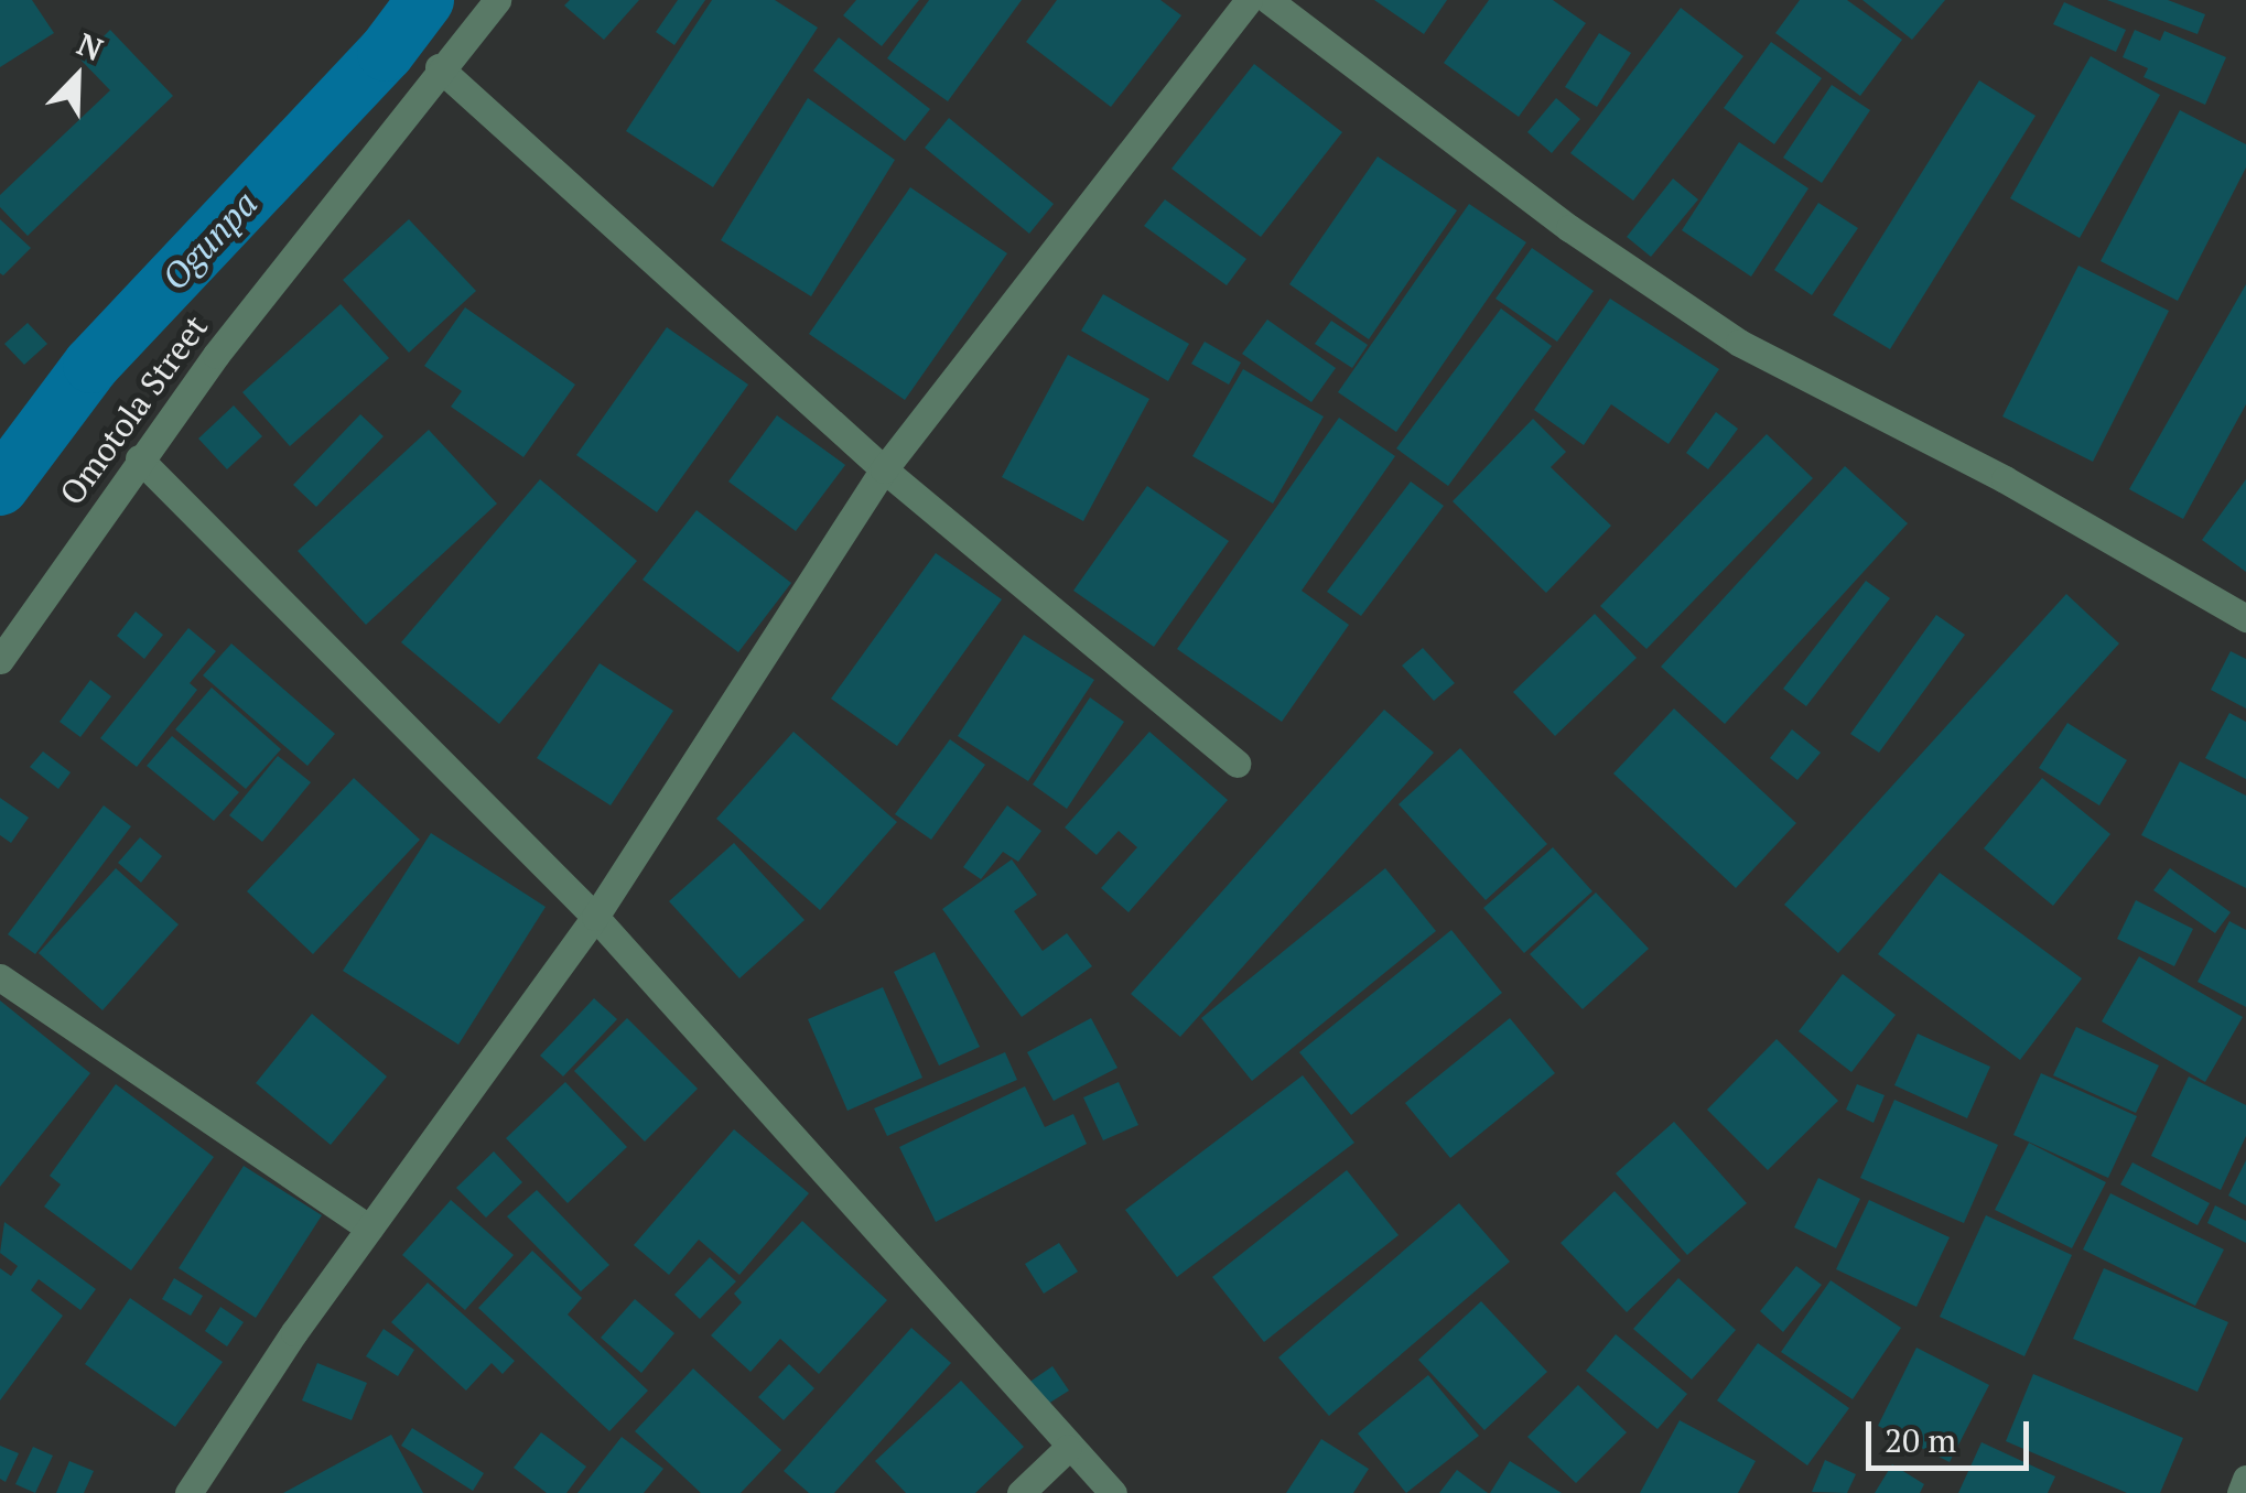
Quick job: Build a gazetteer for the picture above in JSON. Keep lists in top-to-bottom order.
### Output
{
  "streets": {
    "street": ["Omotola Street"]
  },
  "water": ["Ogunpa"],
  "scale_bar": "20 m",
  "north": "top right"
}
